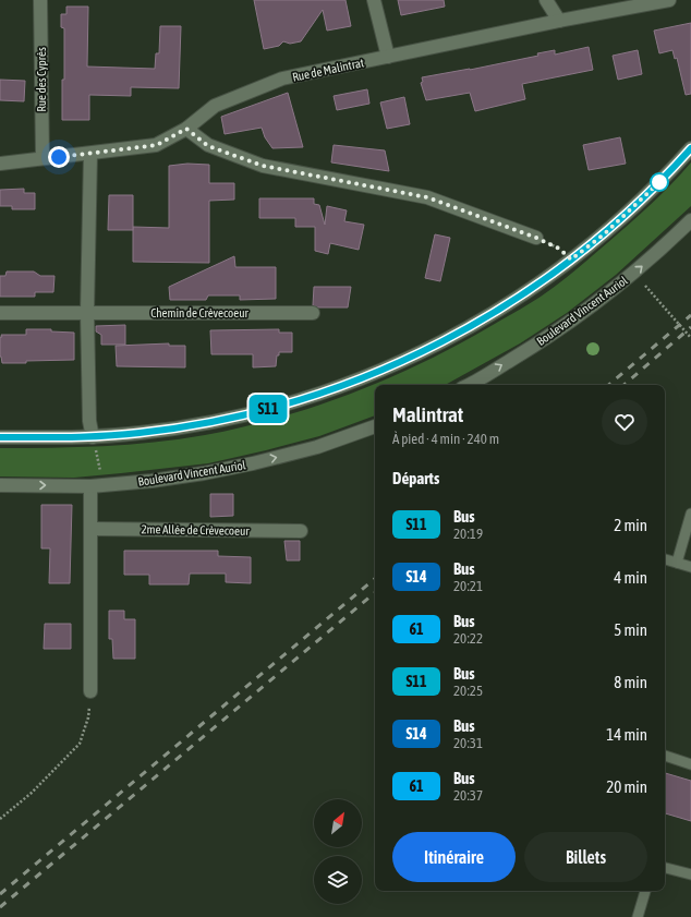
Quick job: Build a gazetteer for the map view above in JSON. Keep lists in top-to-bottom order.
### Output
{
  "streets": {
    "street": [
      "Rue de Malintrat",
      "Rue des Cyprès",
      "Boulevard Vincent Auriol",
      "Chemin de Crèvecoeur",
      "2me Allée de Crèvecoeur"
    ]
  },
  "crossings": [
    ["Rue de Malintrat", "Rue des Cyprès"]
  ],
  "lines": ["bus line S11"],
  "north": "top right",
  "page": {
    "on_map": "S11",
    "heading": [
      ["Malintrat", "À pied · 4 min · 240 m"],
      "Départs"
    ],
    "list": [
      {
        "mark": "S11",
        "name": "Bus",
        "note": "20:19",
        "value": "2 min"
      },
      {
        "mark": "S14",
        "name": "Bus",
        "note": "20:21",
        "value": "4 min"
      },
      {
        "mark": "61",
        "name": "Bus",
        "note": "20:22",
        "value": "5 min"
      },
      {
        "mark": "S11",
        "name": "Bus",
        "note": "20:25",
        "value": "8 min"
      },
      {
        "mark": "S14",
        "name": "Bus",
        "note": "20:31",
        "value": "14 min"
      },
      {
        "mark": "61",
        "name": "Bus",
        "note": "20:37",
        "value": "20 min"
      }
    ],
    "buttons": ["Itinéraire", "Billets"]
  }
}
